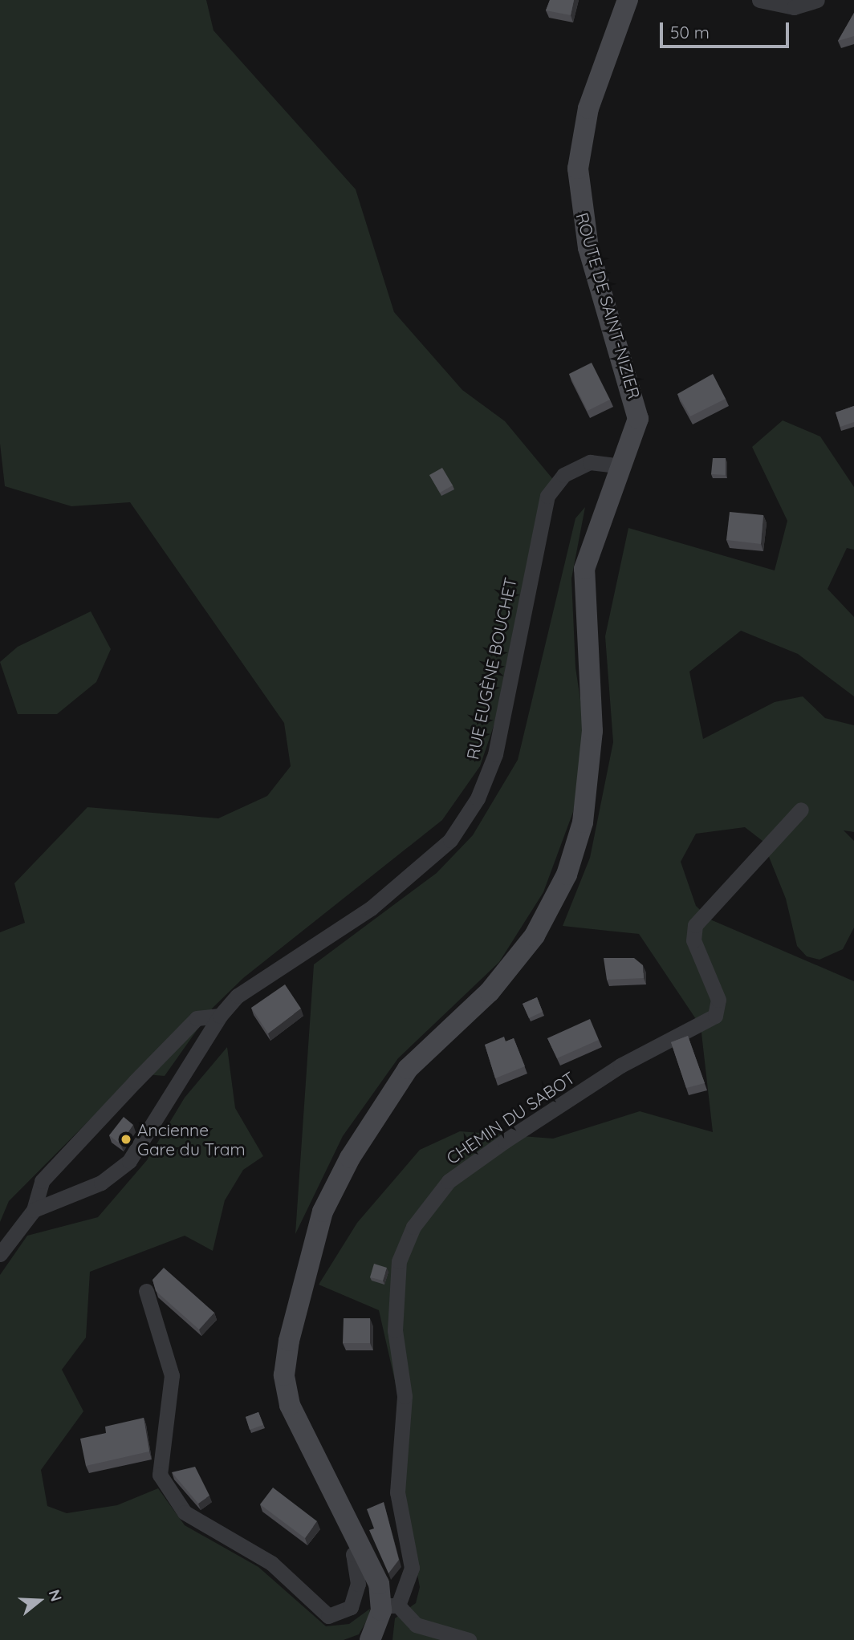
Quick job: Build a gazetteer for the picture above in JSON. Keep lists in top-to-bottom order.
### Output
{
  "streets": {
    "main road": ["ROUTE DE SAINT-NIZIER"],
    "street": ["RUE EUGÈNE BOUCHET", "CHEMIN DU SABOT"]
  },
  "crossings": [
    ["ROUTE DE SAINT-NIZIER", "RUE EUGÈNE BOUCHET"],
    ["ROUTE DE SAINT-NIZIER", "CHEMIN DU SABOT"]
  ],
  "places": ["Ancienne Gare du Tram"],
  "scale_bar": "50 m",
  "north": "right"
}
